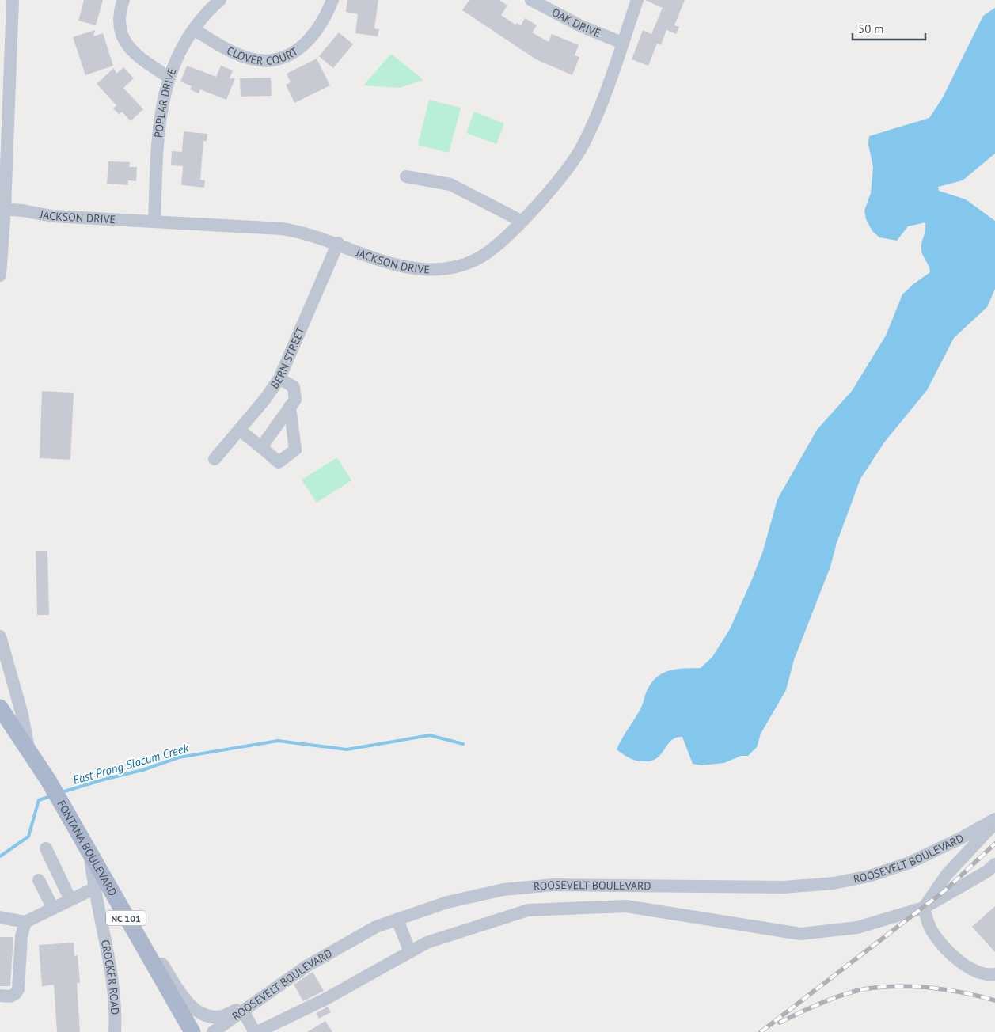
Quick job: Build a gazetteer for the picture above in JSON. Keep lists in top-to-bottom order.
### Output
{
  "streets": {
    "main road": ["FONTANA BOULEVARD", "NC 101"],
    "street": [
      "OAK DRIVE",
      "CLOVER COURT",
      "POPLAR DRIVE",
      "JACKSON DRIVE",
      "BERN STREET",
      "ROOSEVELT BOULEVARD",
      "CROCKER ROAD"
    ]
  },
  "crossings": [
    ["OAK DRIVE", "JACKSON DRIVE"],
    ["CLOVER COURT", "POPLAR DRIVE"],
    ["POPLAR DRIVE", "JACKSON DRIVE"],
    ["JACKSON DRIVE", "BERN STREET"],
    ["FONTANA BOULEVARD", "CROCKER ROAD"]
  ],
  "water": ["East Prong Slocum Creek"],
  "scale_bar": "50 m"
}
